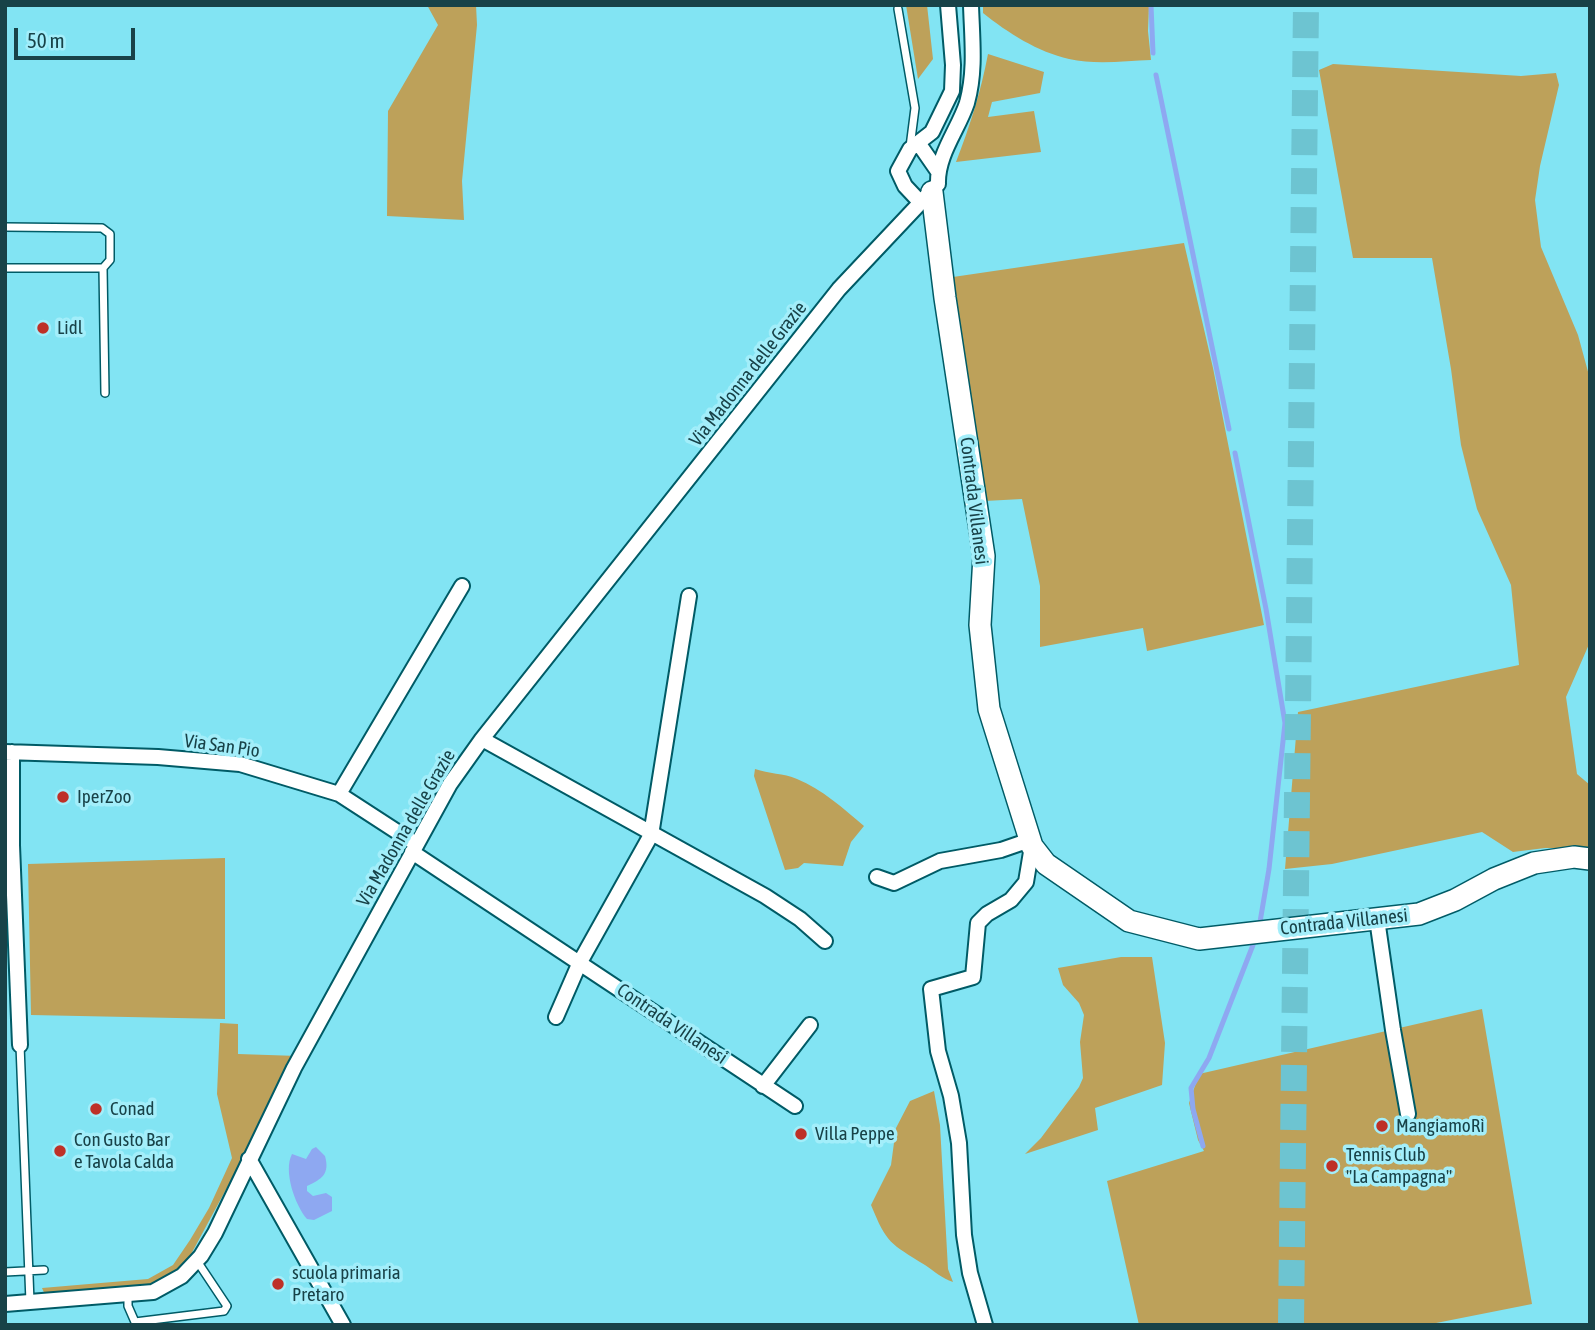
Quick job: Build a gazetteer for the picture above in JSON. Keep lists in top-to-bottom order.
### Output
{
  "streets": {
    "street": ["Via Madonna delle Grazie", "Contrada Villanesi", "Via San Pio"]
  },
  "crossings": [
    ["Via Madonna delle Grazie", "Contrada Villanesi"],
    ["Via Madonna delle Grazie", "Via San Pio"],
    ["Contrada Villanesi", "Via San Pio"]
  ],
  "places": [
    "Lidl",
    "IperZoo",
    "Conad",
    "MangiamoRì",
    "Villa Peppe",
    "Con Gusto Bar e Tavola Calda",
    "Tennis Club \"La Campagna\"",
    "scuola primaria Pretaro"
  ],
  "scale_bar": "50 m"
}
